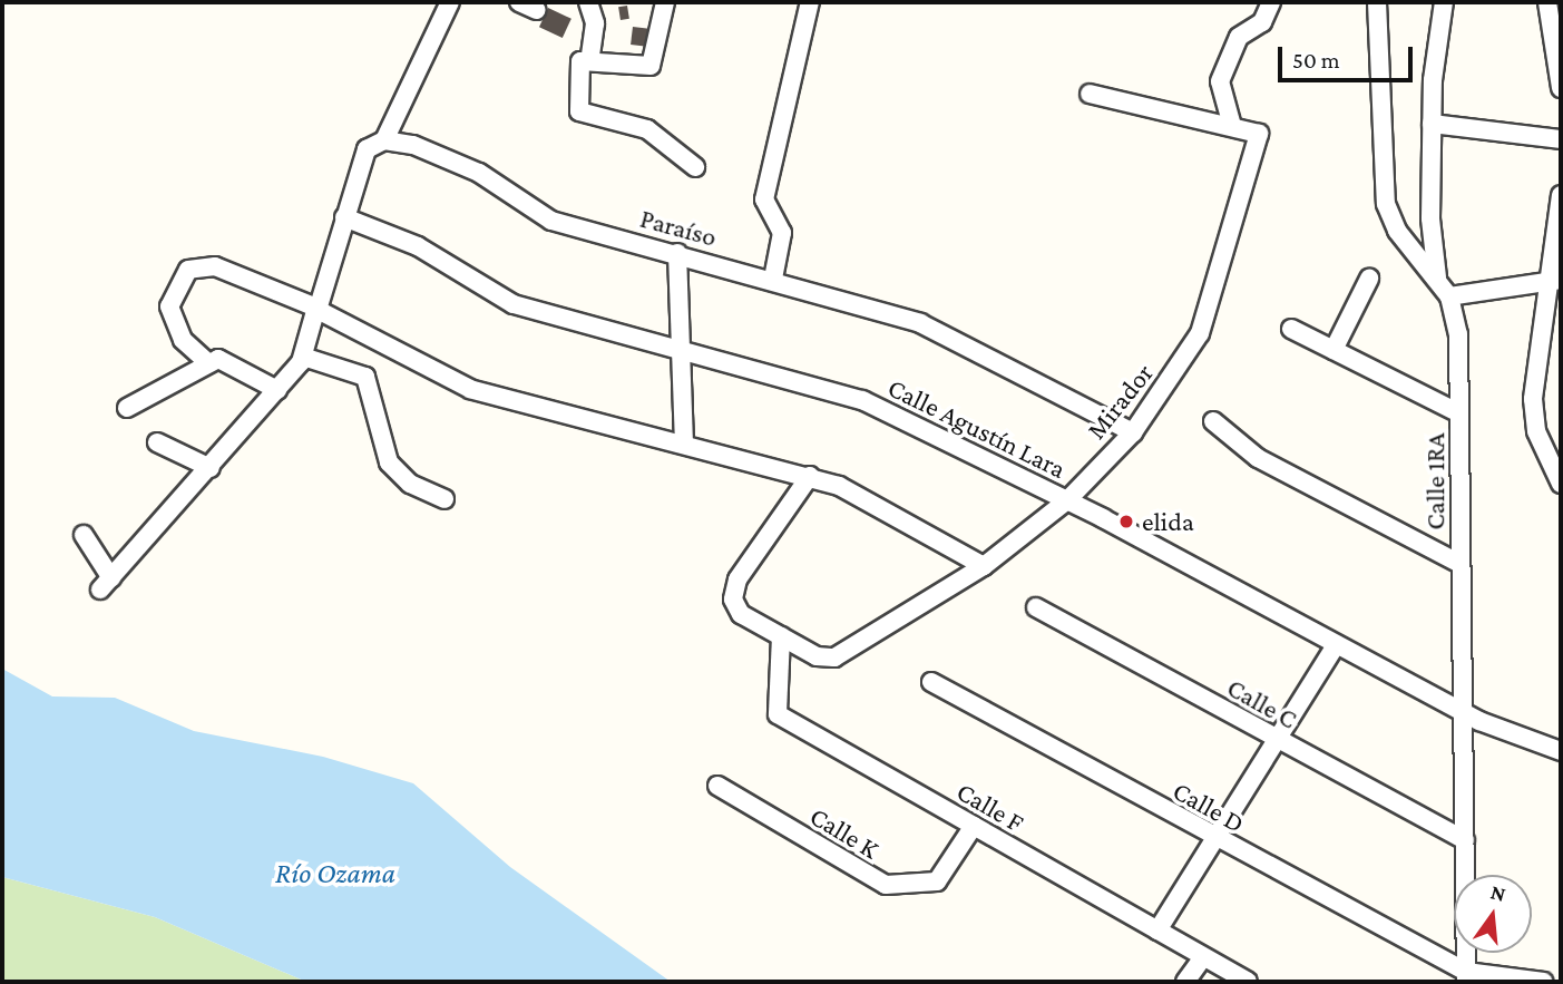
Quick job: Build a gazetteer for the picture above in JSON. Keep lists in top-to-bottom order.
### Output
{
  "streets": {
    "street": [
      "Paraíso",
      "Mirador",
      "Calle Agustín Lara",
      "Calle 1RA",
      "Calle C",
      "Calle F",
      "Calle D",
      "Calle K"
    ]
  },
  "crossings": [
    ["Paraíso", "Mirador"],
    ["Mirador", "Calle Agustín Lara"],
    ["Mirador", "Calle F"],
    ["Calle Agustín Lara", "Calle 1RA"],
    ["Calle 1RA", "Calle C"],
    ["Calle 1RA", "Calle D"],
    ["Calle F", "Calle K"]
  ],
  "water": ["Río Ozama"],
  "places": ["elida"],
  "scale_bar": "50 m",
  "north": "top"
}
